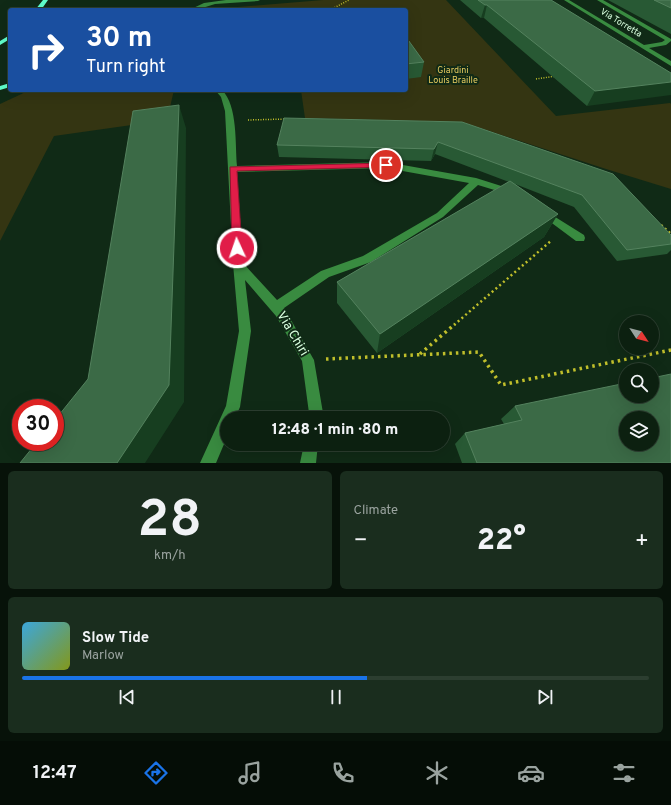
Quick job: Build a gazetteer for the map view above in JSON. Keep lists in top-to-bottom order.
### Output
{
  "streets": {
    "street": ["Via Torretta", "Via Chiri"]
  },
  "parks": ["Giardini Louis Braille"],
  "north": "bottom right",
  "page": {
    "turn": ["30 m", "Turn right"],
    "limit": "30",
    "trip": "12:48 · 1 min · 80 m",
    "tile": [
      ["28", "km/h"],
      "Climate"
    ],
    "heat": ["−", "22°", "+"],
    "song": ["Slow Tide", "Marlow"],
    "tabs": "12:47"
  }
}
